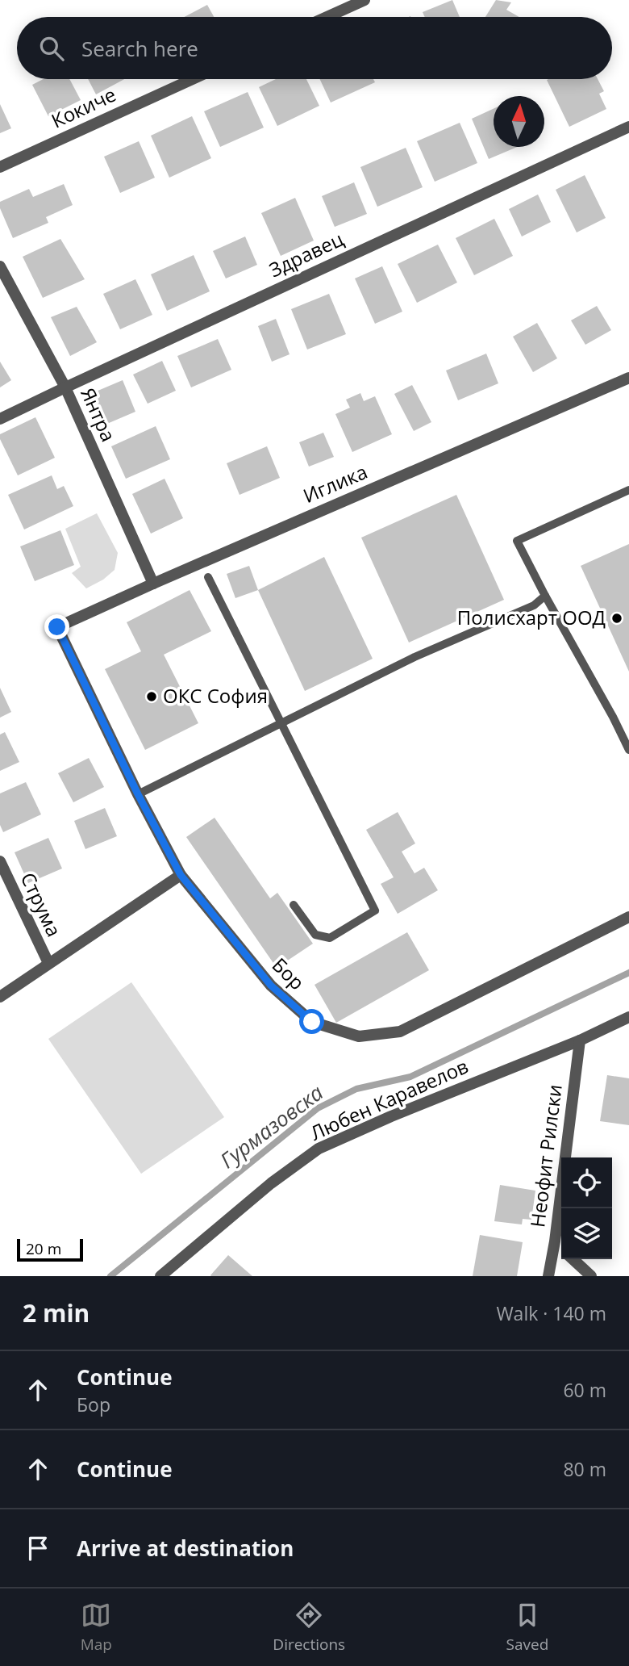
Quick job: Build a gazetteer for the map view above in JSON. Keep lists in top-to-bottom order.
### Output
{
  "streets": {
    "street": [
      "Кокиче",
      "Здравец",
      "Янтра",
      "Иглика",
      "Струма",
      "Бор",
      "Любен Каравелов",
      "Неофит Рилски"
    ]
  },
  "crossings": [
    ["Здравец", "Янтра"],
    ["Янтра", "Иглика"],
    ["Иглика", "Бор"],
    ["Любен Каравелов", "Неофит Рилски"]
  ],
  "water": ["Гурмазовска"],
  "places": ["Полисхарт ООД", "ОКС София"],
  "scale_bar": "20 m",
  "north": "top",
  "page": {
    "search": "Search here",
    "scale": "20 m",
    "heading": ["2 min", "Walk · 140 m"],
    "list": [
      ["Continue", "Бор", "60 m"],
      ["Continue", "80 m"],
      "Arrive at destination"
    ],
    "nav": ["Map", "Directions", "Saved"]
  }
}
